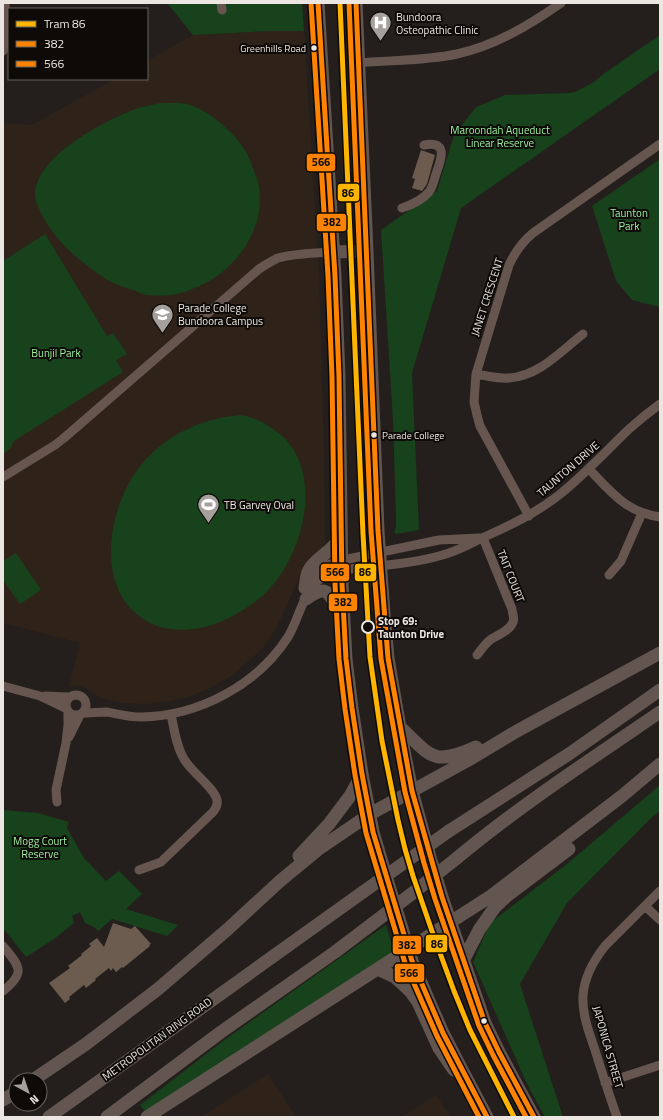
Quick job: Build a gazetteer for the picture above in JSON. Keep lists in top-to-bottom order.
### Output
{
  "streets": {
    "highway": ["METROPOLITAN RING ROAD"],
    "street": [
      "JANET CRESCENT",
      "TAUNTON DRIVE",
      "TAIT COURT",
      "JAPONICA STREET"
    ]
  },
  "crossings": [
    ["JANET CRESCENT", "TAUNTON DRIVE"],
    ["TAUNTON DRIVE", "TAIT COURT"]
  ],
  "parks": [
    "Maroondah Aqueduct Linear Reserve",
    "Taunton Park",
    "Bunjil Park",
    "Mogg Court Reserve"
  ],
  "places": {
    "hospital": ["Bundoora Osteopathic Clinic"],
    "other": ["Greenhills Road", "Parade College", "Stop 69: Taunton Drive"],
    "school or university": ["Parade College Bundoora Campus"],
    "sports": ["TB Garvey Oval"]
  },
  "lines": ["tram line 86", "transit line 382", "transit line 566"],
  "legend": ["Tram 86", "382", "566"],
  "north": "bottom right"
}
